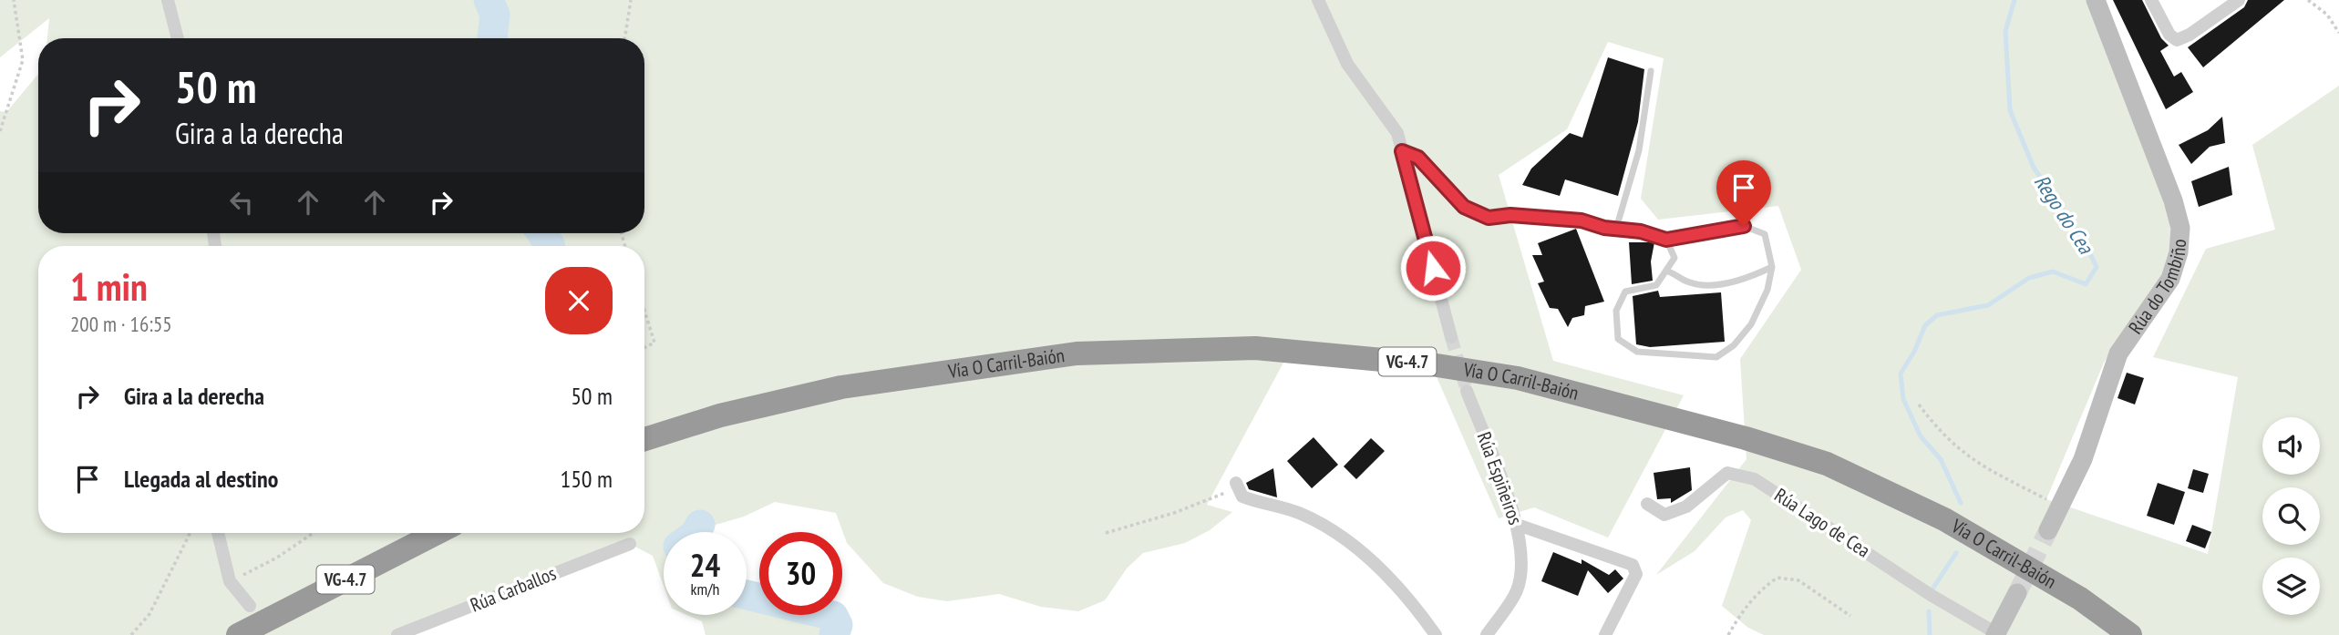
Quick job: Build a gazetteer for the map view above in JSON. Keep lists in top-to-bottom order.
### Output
{
  "streets": {
    "highway": ["VG-4.7", "Vía O Carril-Baión"],
    "street": [
      "Rúa do Tombiño",
      "Rúa Espiñeiros",
      "Rúa Lago de Cea",
      "Rúa Carballos"
    ]
  },
  "water": ["Rego do Cea"],
  "page": {
    "turn": ["50 m", "Gira a la derecha"],
    "heading": ["1 min", "200 m · 16:55"],
    "list": [
      {
        "name": "Gira a la derecha",
        "value": "50 m"
      },
      {
        "name": "Llegada al destino",
        "value": "150 m"
      }
    ],
    "speed": "24 km/h",
    "limit": "30"
  }
}
